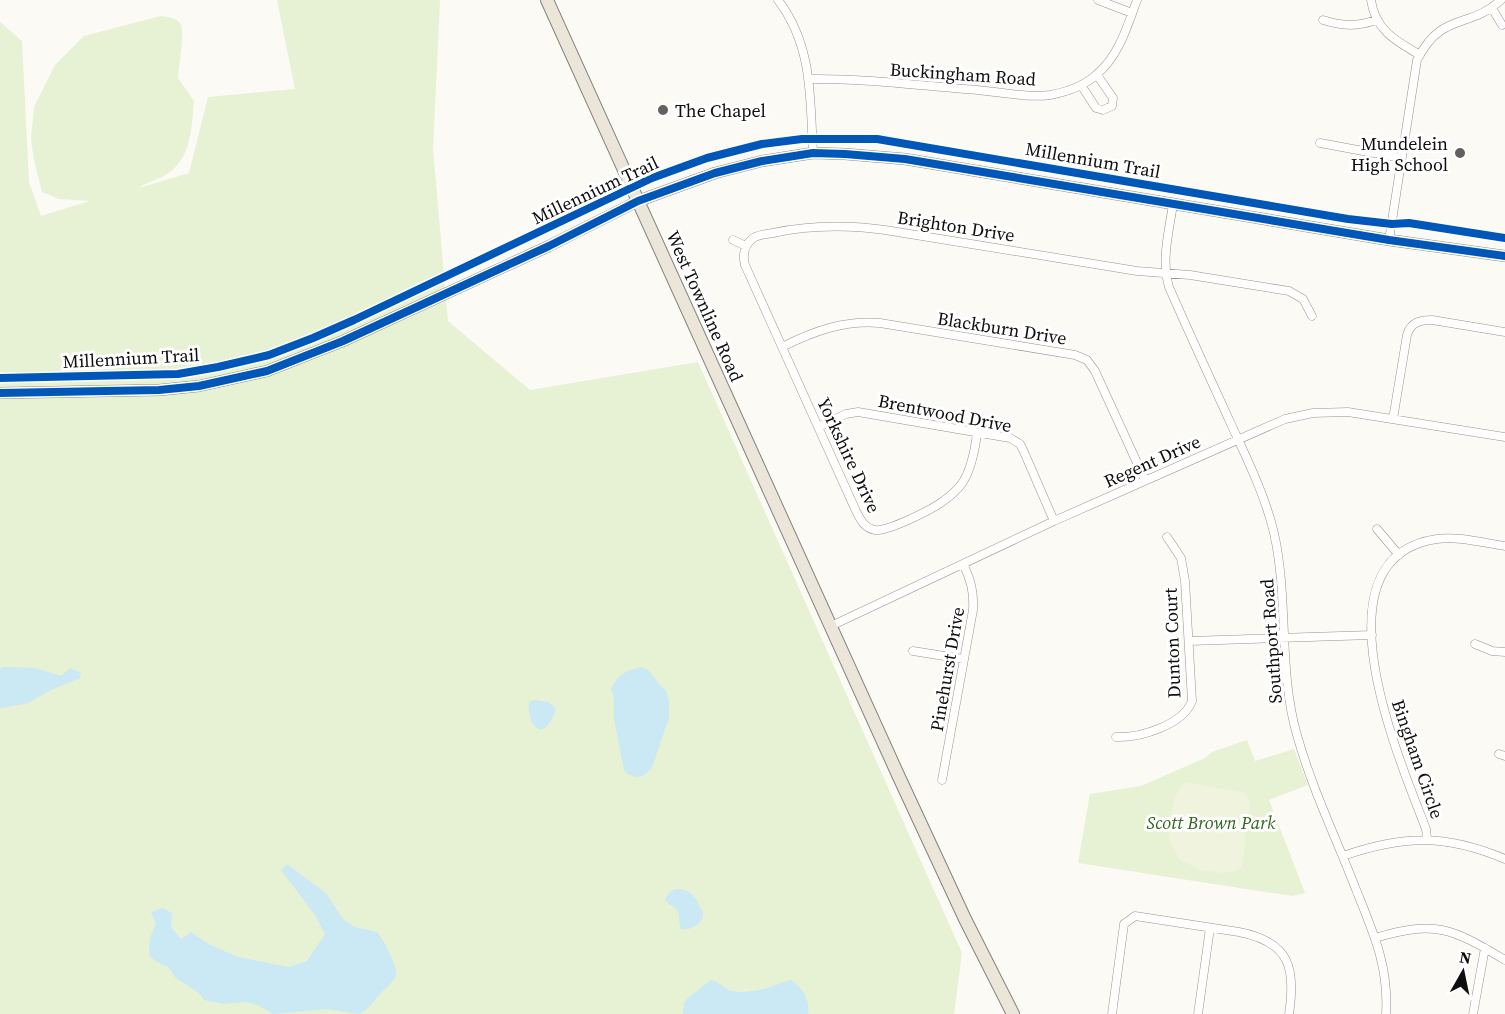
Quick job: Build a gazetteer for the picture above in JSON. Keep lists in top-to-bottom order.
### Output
{
  "streets": {
    "main road": ["West Townline Road"],
    "street": [
      "Buckingham Road",
      "Brighton Drive",
      "Blackburn Drive",
      "Brentwood Drive",
      "Yorkshire Drive",
      "Regent Drive",
      "Southport Road",
      "Dunton Court",
      "Pinehurst Drive",
      "Bingham Circle"
    ],
    "cycle path": ["Millennium Trail"]
  },
  "crossings": [
    ["Brighton Drive", "Yorkshire Drive"],
    ["Brighton Drive", "Southport Road"],
    ["West Townline Road", "Regent Drive"],
    ["Blackburn Drive", "Yorkshire Drive"],
    ["Blackburn Drive", "Regent Drive"],
    ["Brentwood Drive", "Yorkshire Drive"],
    ["Brentwood Drive", "Regent Drive"],
    ["Regent Drive", "Southport Road"],
    ["Regent Drive", "Pinehurst Drive"]
  ],
  "parks": ["Scott Brown Park"],
  "places": ["The Chapel", "Mundelein High School"],
  "north": "top"
}
